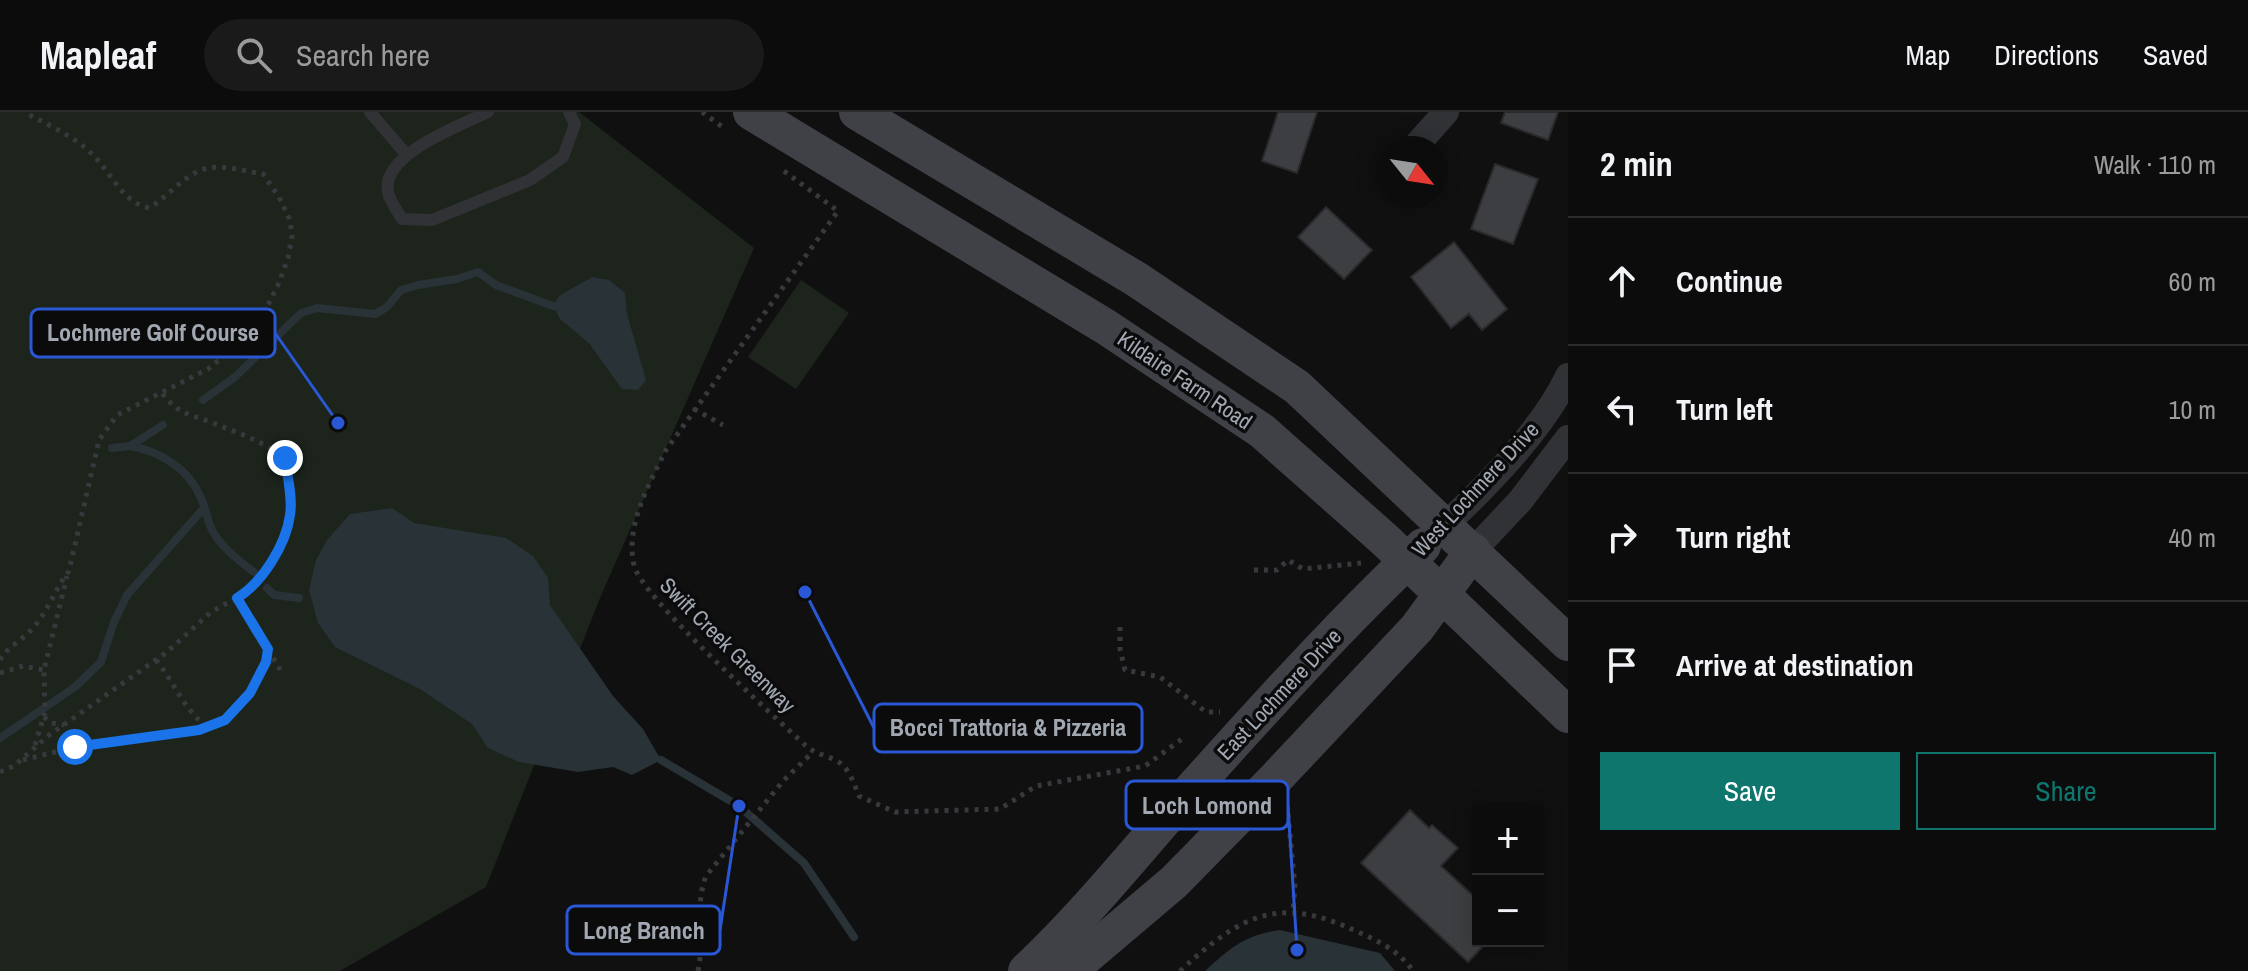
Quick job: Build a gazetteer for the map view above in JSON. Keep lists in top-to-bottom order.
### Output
{
  "streets": {
    "main road": ["Kildaire Farm Road", "West Lochmere Drive", "East Lochmere Drive"],
    "path": ["Swift Creek Greenway"]
  },
  "crossings": [
    ["Kildaire Farm Road", "West Lochmere Drive"],
    ["Kildaire Farm Road", "East Lochmere Drive"],
    ["West Lochmere Drive", "East Lochmere Drive"]
  ],
  "places": [
    "Lochmere Golf Course",
    "Bocci Trattoria & Pizzeria",
    "Long Branch",
    "Loch Lomond"
  ],
  "north": "bottom right",
  "page": {
    "header": "Mapleaf",
    "search": "Search here",
    "nav": ["Map", "Directions", "Saved"],
    "heading": ["2 min", "Walk · 110 m"],
    "list": [
      ["Continue", "60 m"],
      ["Turn left", "10 m"],
      ["Turn right", "40 m"],
      "Arrive at destination"
    ],
    "buttons": ["Save", "Share"],
    "map_buttons": ["+", "−"]
  }
}
